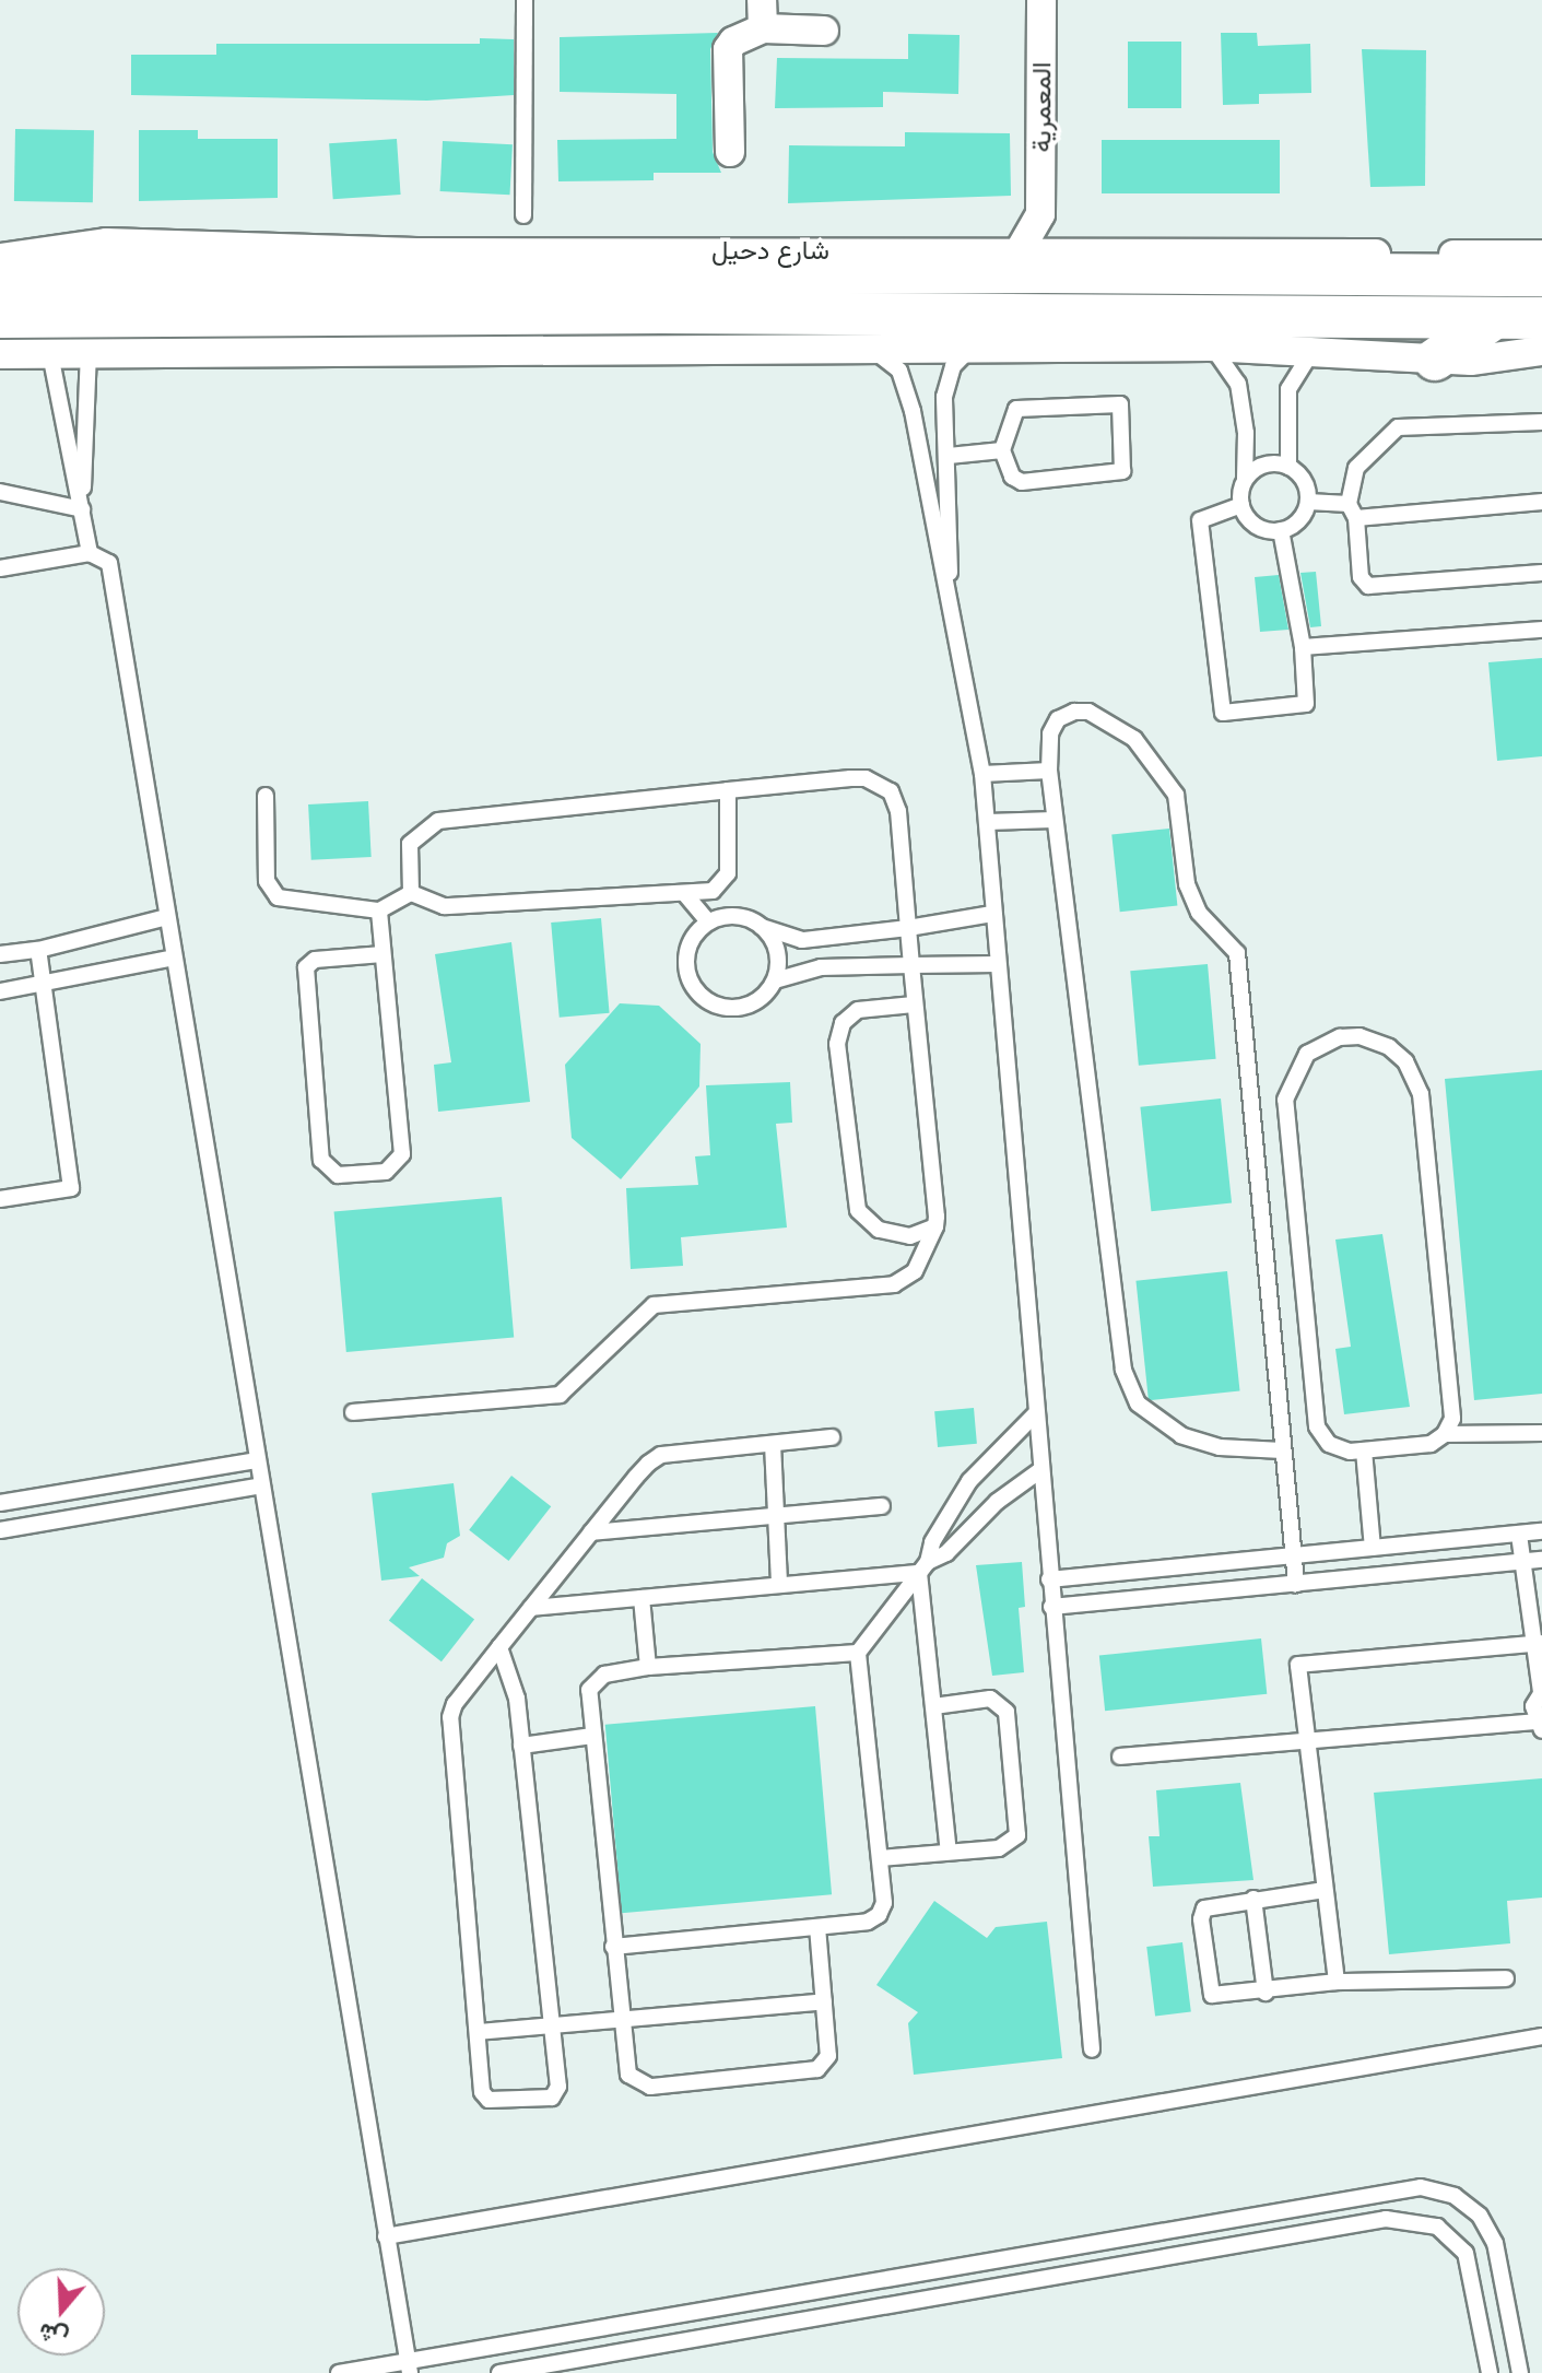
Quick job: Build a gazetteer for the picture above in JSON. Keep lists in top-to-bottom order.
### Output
{
  "streets": {
    "main road": ["شارع دحيل"],
    "street": ["المعمرية"]
  },
  "crossings": [
    ["المعمرية", "شارع دحيل"]
  ],
  "north": "bottom"
}
